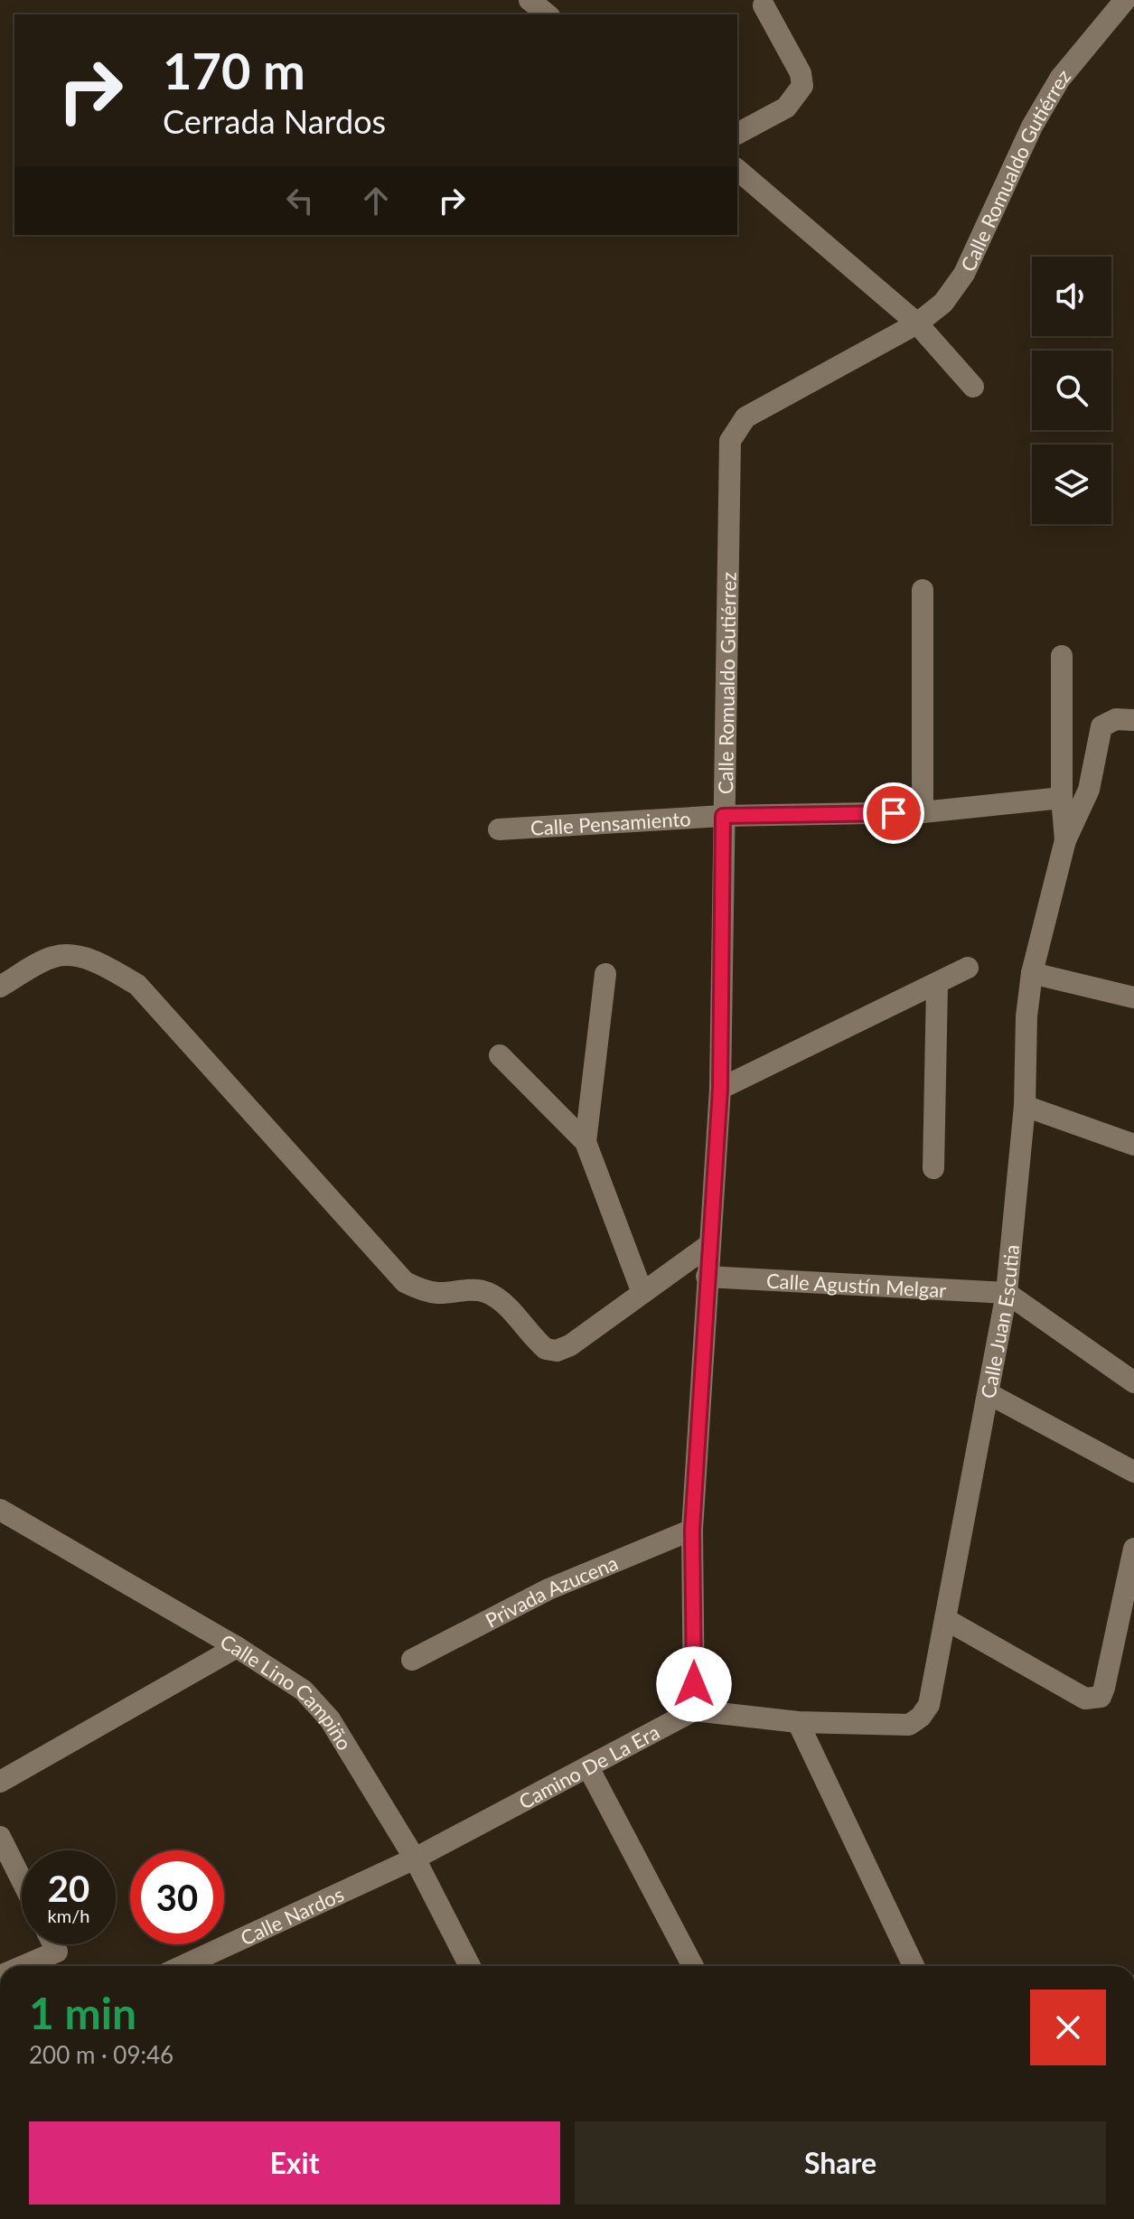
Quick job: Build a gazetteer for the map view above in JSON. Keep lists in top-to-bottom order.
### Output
{
  "streets": {
    "street": [
      "Calle Romualdo Gutiérrez",
      "Calle Pensamiento",
      "Calle Agustín Melgar",
      "Calle Juan Escutia",
      "Privada Azucena",
      "Calle Lino Campiño",
      "Camino De La Era",
      "Calle Nardos"
    ]
  },
  "crossings": [
    ["Calle Romualdo Gutiérrez", "Calle Pensamiento"],
    ["Calle Romualdo Gutiérrez", "Calle Agustín Melgar"],
    ["Calle Romualdo Gutiérrez", "Privada Azucena"],
    ["Calle Romualdo Gutiérrez", "Camino De La Era"],
    ["Calle Pensamiento", "Calle Juan Escutia"],
    ["Calle Agustín Melgar", "Calle Juan Escutia"],
    ["Calle Lino Campiño", "Camino De La Era"],
    ["Calle Lino Campiño", "Calle Nardos"],
    ["Camino De La Era", "Calle Nardos"]
  ],
  "page": {
    "turn": ["170 m", "Cerrada Nardos"],
    "speed": "20 km/h",
    "limit": "30",
    "heading": ["1 min", "200 m · 09:46"],
    "buttons": ["Exit", "Share"]
  }
}
